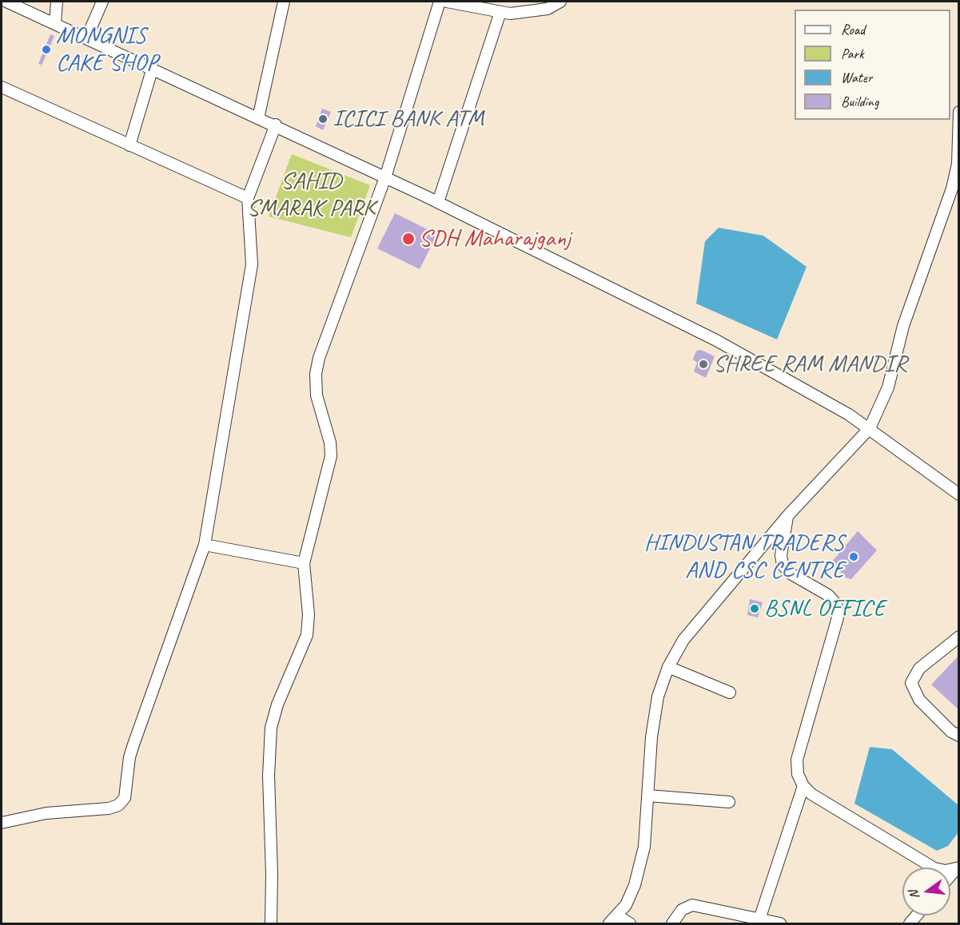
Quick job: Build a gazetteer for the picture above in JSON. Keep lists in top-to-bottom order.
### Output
{
  "parks": ["SAHID SMARAK PARK"],
  "places": [
    "MONGNIS CAKE SHOP",
    "ICICI BANK ATM",
    "SDH Maharajganj",
    "SHREE RAM MANDIR",
    "HINDUSTAN TRADERS AND CSC CENTRE",
    "BSNL OFFICE"
  ],
  "legend": [
    "Road",
    "Park",
    "Water",
    "Building"
  ],
  "north": "left"
}
